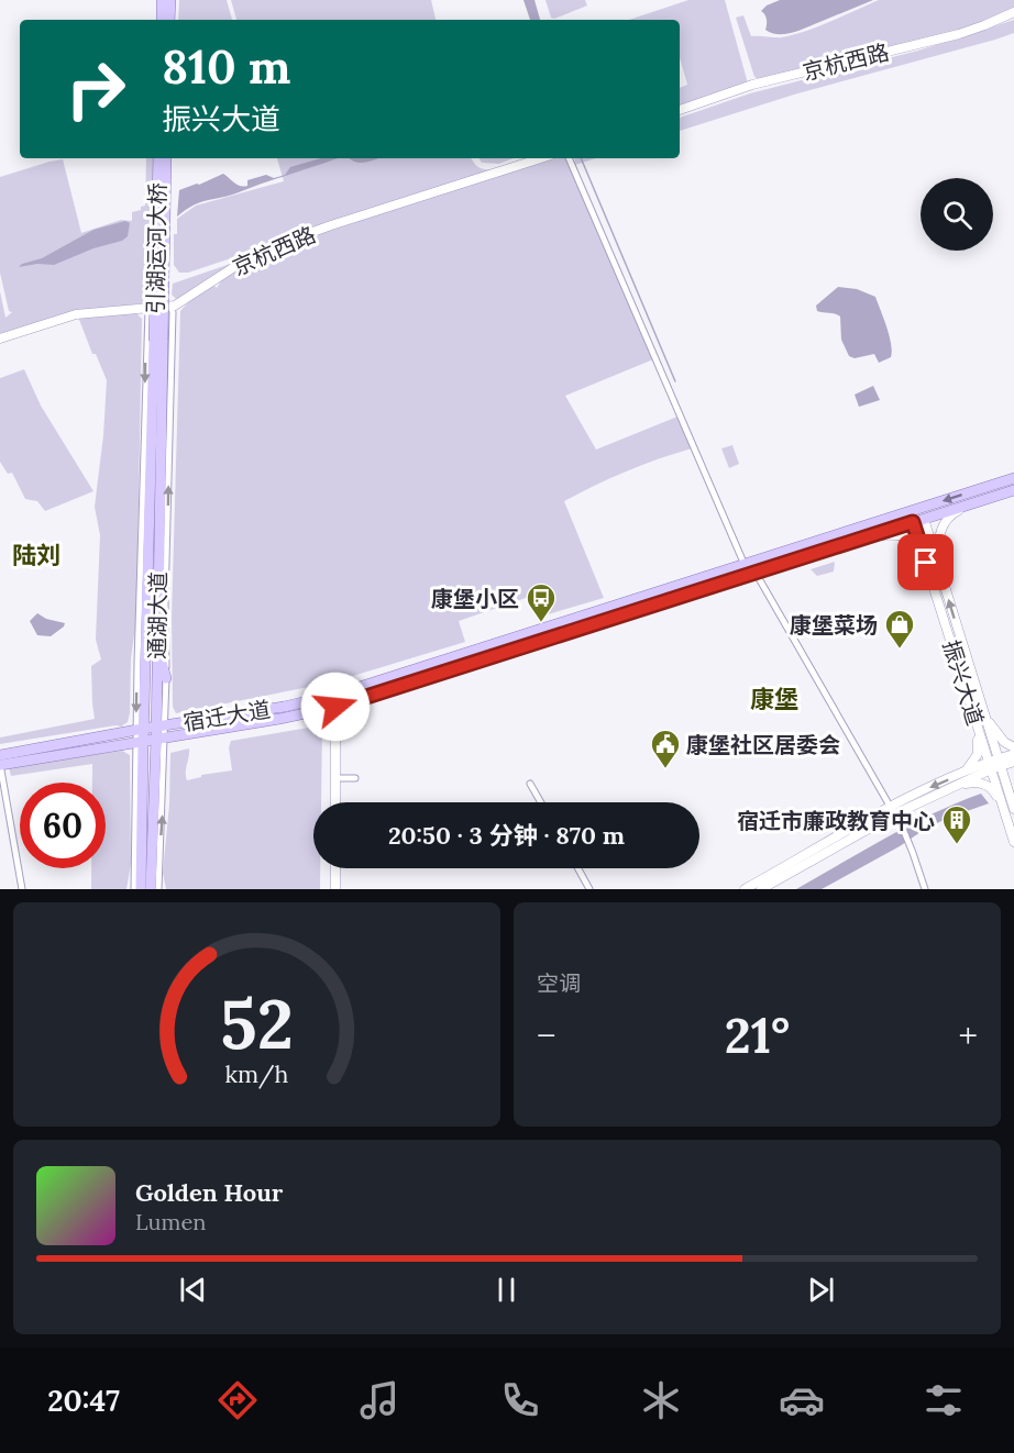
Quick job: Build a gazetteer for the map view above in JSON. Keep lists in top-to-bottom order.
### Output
{
  "streets": {
    "main road": [
      "京杭西路",
      "引湖运河大桥",
      "通湖大道",
      "振兴大道",
      "宿迁大道"
    ]
  },
  "crossings": [
    ["引湖运河大桥", "通湖大道"],
    ["通湖大道", "宿迁大道"],
    ["振兴大道", "宿迁大道"]
  ],
  "districts": ["陆刘", "康堡"],
  "places": {
    "bus stop": ["康堡小区"],
    "shop": ["康堡菜场"],
    "public building": ["康堡社区居委会"],
    "building": ["宿迁市廉政教育中心"]
  },
  "page": {
    "turn": ["810 m", "振兴大道"],
    "limit": "60",
    "trip": "20:50 · 3 分钟 · 870 m",
    "tile": "空调",
    "heat": ["−", "21°", "+"],
    "song": ["Golden Hour", "Lumen"],
    "tabs": "20:47",
    "gauge": ["52", "km/h"]
  }
}
